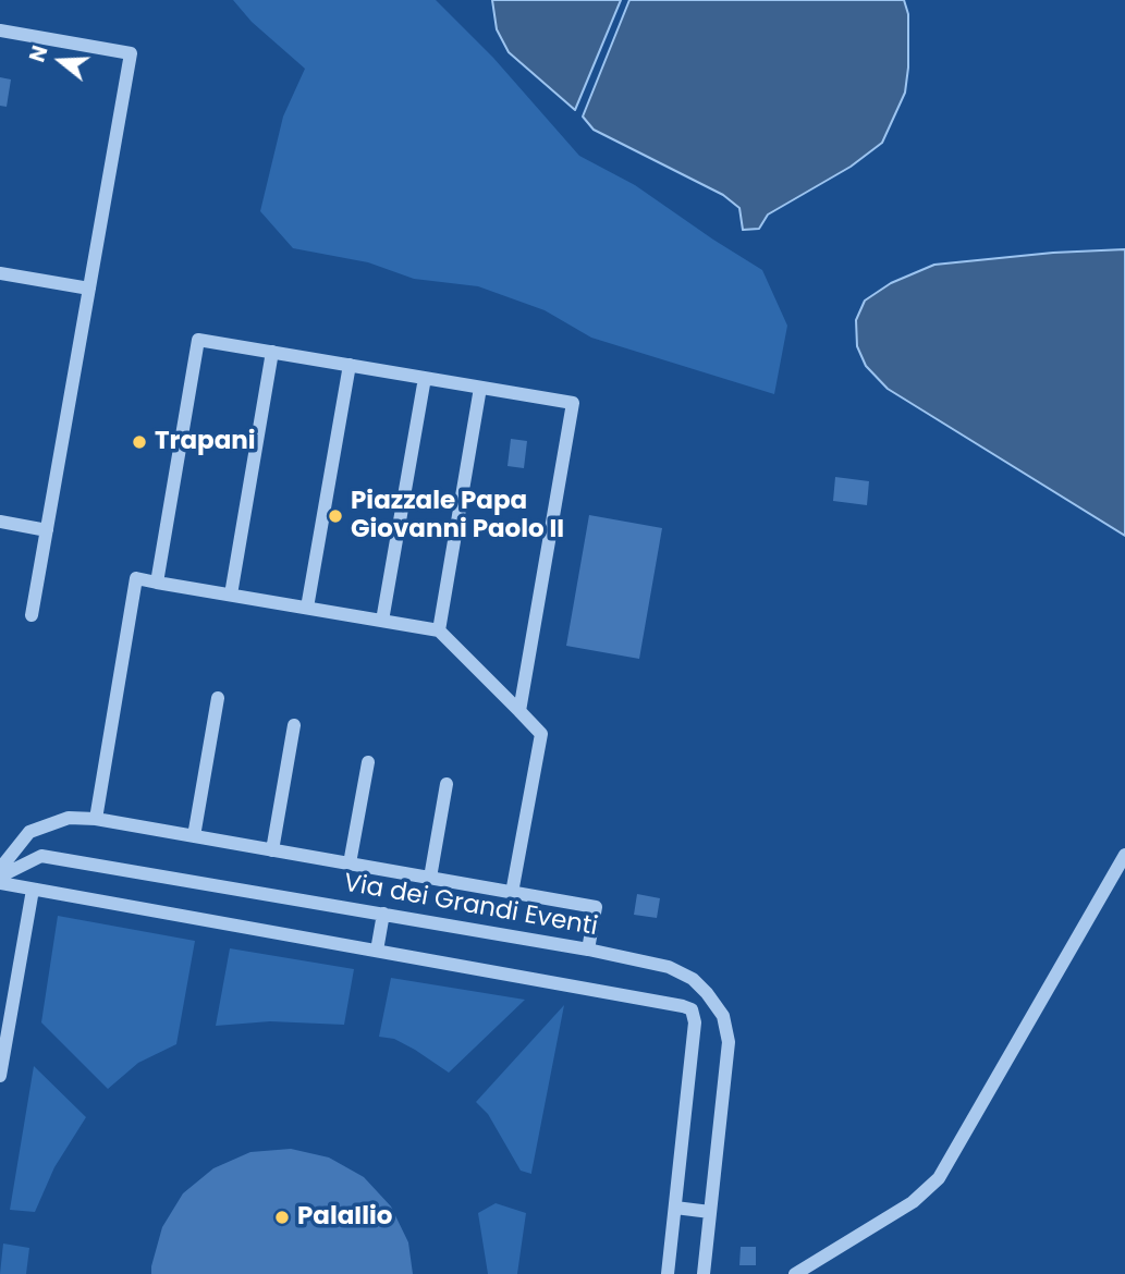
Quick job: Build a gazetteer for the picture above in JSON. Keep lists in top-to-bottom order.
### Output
{
  "streets": {
    "street": ["Via dei Grandi Eventi"]
  },
  "places": ["Trapani", "Piazzale Papa Giovanni Paolo II", "PalaIlio"],
  "north": "left"
}
